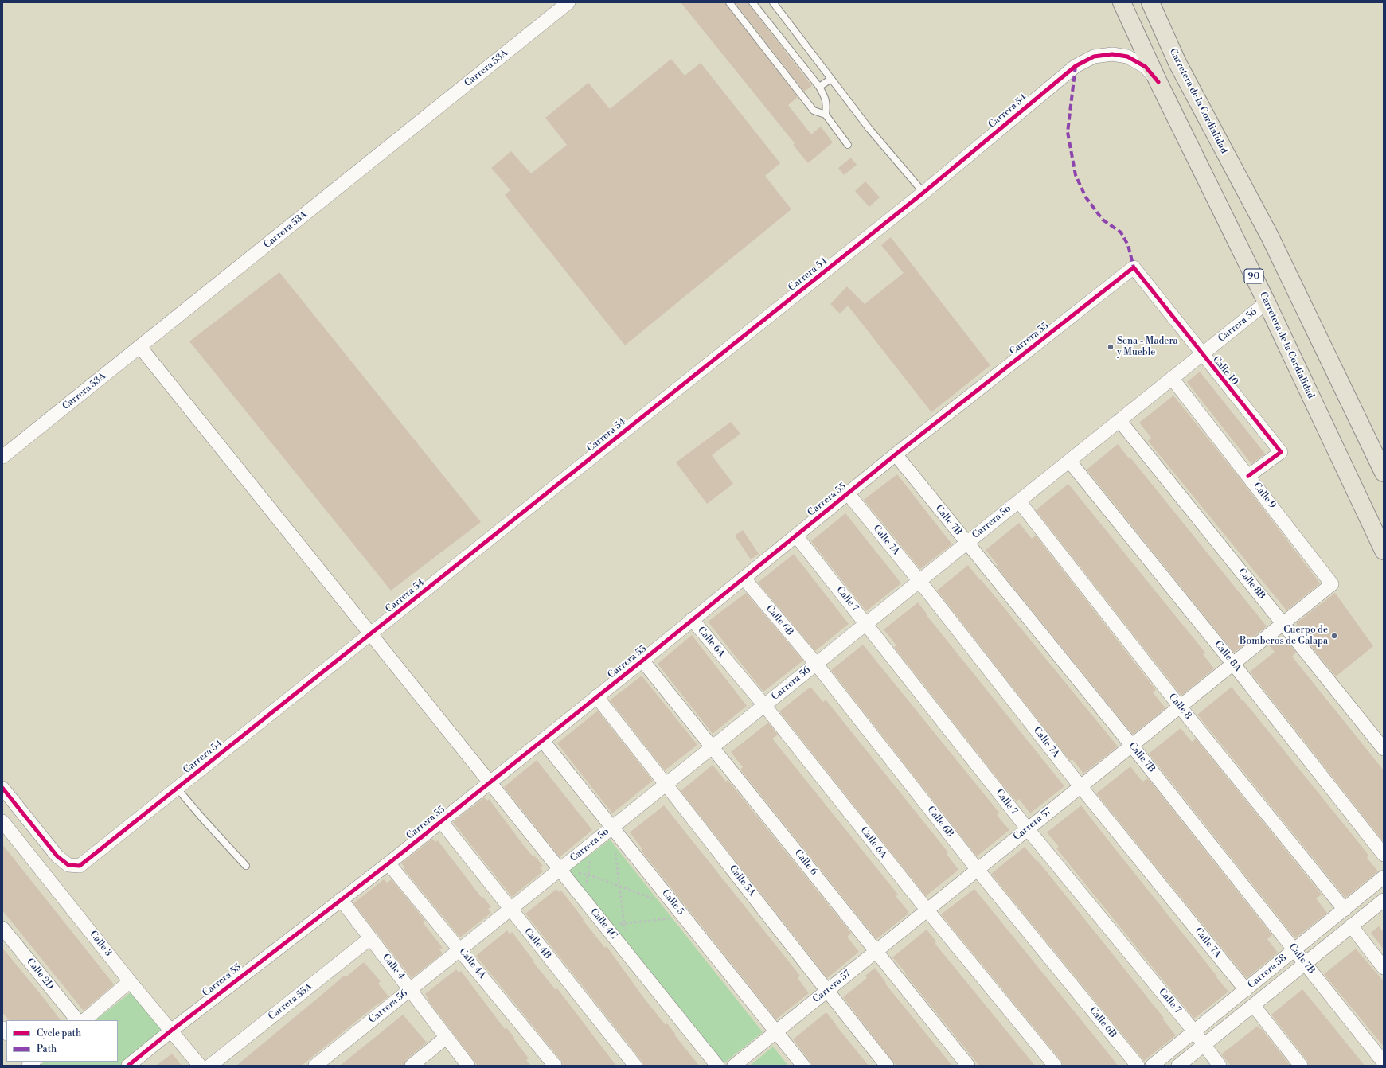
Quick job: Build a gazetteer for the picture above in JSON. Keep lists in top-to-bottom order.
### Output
{
  "streets": {
    "highway": ["Carretera de la Cordialidad", "90"],
    "street": [
      "Carrera 53A",
      "Carrera 54",
      "Carrera 56",
      "Carrera 55",
      "Calle 10",
      "Calle 9",
      "Calle 7B",
      "Calle 7A",
      "Calle 8B",
      "Calle 7",
      "Calle 6B",
      "Calle 6A",
      "Calle 8A",
      "Calle 8",
      "Carrera 57",
      "Calle 6",
      "Calle 5A",
      "Calle 5",
      "Calle 4C",
      "Calle 3",
      "Calle 4B",
      "Calle 4A",
      "Calle 4",
      "Carrera 58",
      "Calle 2D",
      "Carrera 55A"
    ]
  },
  "crossings": [
    ["Carrera 53A", "Calle 4C"],
    ["Carretera de la Cordialidad", "Carrera 54"],
    ["Carretera de la Cordialidad", "Carrera 56"],
    ["Carrera 54", "Calle 4C"],
    ["Carrera 56", "Calle 10"],
    ["Carrera 56", "Calle 9"],
    ["Carrera 56", "Calle 7B"],
    ["Carrera 56", "Calle 7A"],
    ["Carrera 56", "Calle 8B"],
    ["Carrera 56", "Calle 7"],
    ["Carrera 56", "Calle 6B"],
    ["Carrera 56", "Calle 6A"],
    ["Carrera 56", "Calle 8A"],
    ["Carrera 56", "Calle 8"],
    ["Carrera 56", "Calle 6"],
    ["Carrera 56", "Calle 5A"],
    ["Carrera 56", "Calle 5"],
    ["Carrera 56", "Calle 4C"],
    ["Carrera 56", "Calle 4B"],
    ["Carrera 56", "Calle 4A"],
    ["Carrera 56", "Calle 4"],
    ["Carrera 55", "Calle 10"],
    ["Carrera 55", "Calle 7B"],
    ["Carrera 55", "Calle 7A"],
    ["Carrera 55", "Calle 7"],
    ["Carrera 55", "Calle 6B"],
    ["Carrera 55", "Calle 6A"],
    ["Carrera 55", "Calle 6"],
    ["Carrera 55", "Calle 5A"],
    ["Carrera 55", "Calle 5"],
    ["Carrera 55", "Calle 4C"],
    ["Carrera 55", "Calle 3"],
    ["Carrera 55", "Calle 4B"],
    ["Carrera 55", "Calle 4A"],
    ["Carrera 55", "Calle 4"],
    ["Calle 10", "Calle 9"],
    ["Calle 9", "Carrera 57"],
    ["Calle 7B", "Carrera 57"],
    ["Calle 7B", "Carrera 58"],
    ["Calle 7A", "Carrera 57"],
    ["Calle 7A", "Carrera 58"],
    ["Calle 8B", "Carrera 57"],
    ["Calle 7", "Carrera 57"],
    ["Calle 7", "Carrera 58"],
    ["Calle 6B", "Carrera 57"],
    ["Calle 6A", "Carrera 57"],
    ["Calle 8A", "Carrera 57"],
    ["Calle 8", "Carrera 57"],
    ["Calle 8", "Carrera 58"],
    ["Carrera 57", "Calle 6"],
    ["Carrera 57", "Calle 5A"],
    ["Carrera 57", "Calle 5"],
    ["Calle 4", "Carrera 55A"]
  ],
  "places": ["Sena - Madera y Mueble", "Cuerpo de Bomberos de Galapa"],
  "legend": ["Cycle path", "Path"]
}
